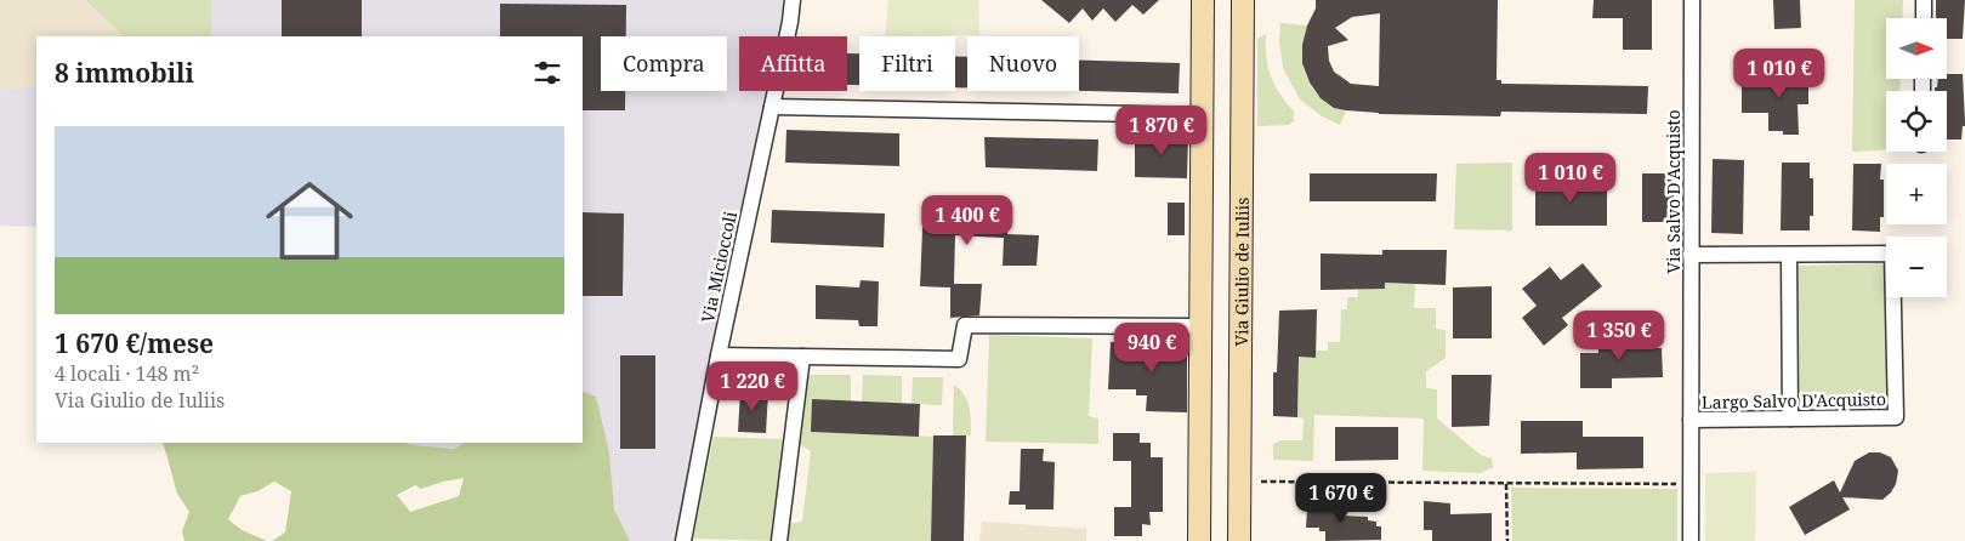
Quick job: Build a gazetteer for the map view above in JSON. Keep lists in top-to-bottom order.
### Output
{
  "streets": {
    "main road": ["Via Giulio de Iuliis"],
    "street": ["Via Salvo D'Acquisto", "Via Micioccoli", "Largo Salvo D'Acquisto"]
  },
  "crossings": [
    ["Via Salvo D'Acquisto", "Largo Salvo D'Acquisto"]
  ],
  "north": "right",
  "page": {
    "map_buttons": ["+", "−"],
    "chip": [
      "Compra",
      "Affitta",
      "Filtri",
      "Nuovo"
    ],
    "heading": "8 immobili",
    "price": [
      "1 010 €",
      "1 870 €",
      "1 010 €",
      "1 400 €",
      "1 350 €",
      "940 €",
      "1 220 €",
      "1 670 €"
    ],
    "list": [
      {
        "name": "1 670 €/mese",
        "note": "4 locali · 148 m² · Via Giulio de Iuliis"
      }
    ]
  }
}
